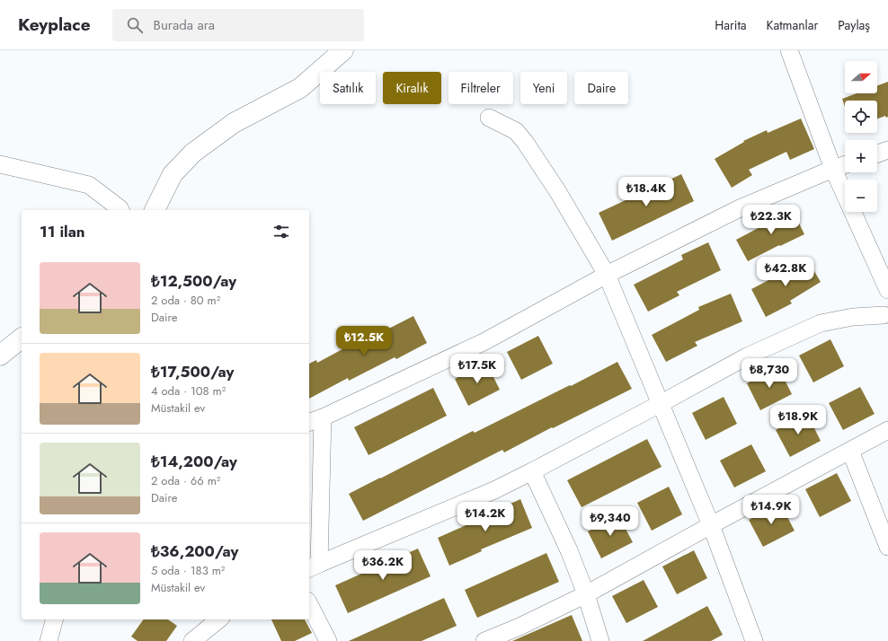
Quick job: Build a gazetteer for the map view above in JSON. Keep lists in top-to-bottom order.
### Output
{
  "north": "right",
  "page": {
    "header": "Keyplace",
    "search": "Burada ara",
    "nav": ["Harita", "Katmanlar", "Paylaş"],
    "map_buttons": ["+", "−"],
    "chip": [
      "Satılık",
      "Kiralık",
      "Filtreler",
      "Yeni",
      "Daire"
    ],
    "price": [
      "₺18.4K",
      "₺22.3K",
      "₺42.8K",
      "₺12.5K",
      "₺17.5K",
      "₺8,730",
      "₺18.9K",
      "₺14.9K",
      "₺14.2K",
      "₺9,340",
      "₺36.2K"
    ],
    "heading": "11 ilan",
    "list": [
      {
        "name": "₺12,500/ay",
        "note": "2 oda · 80 m² · Daire"
      },
      {
        "name": "₺17,500/ay",
        "note": "4 oda · 108 m² · Müstakil ev"
      },
      {
        "name": "₺14,200/ay",
        "note": "2 oda · 66 m² · Daire"
      },
      {
        "name": "₺36,200/ay",
        "note": "5 oda · 183 m² · Müstakil ev"
      }
    ]
  }
}
